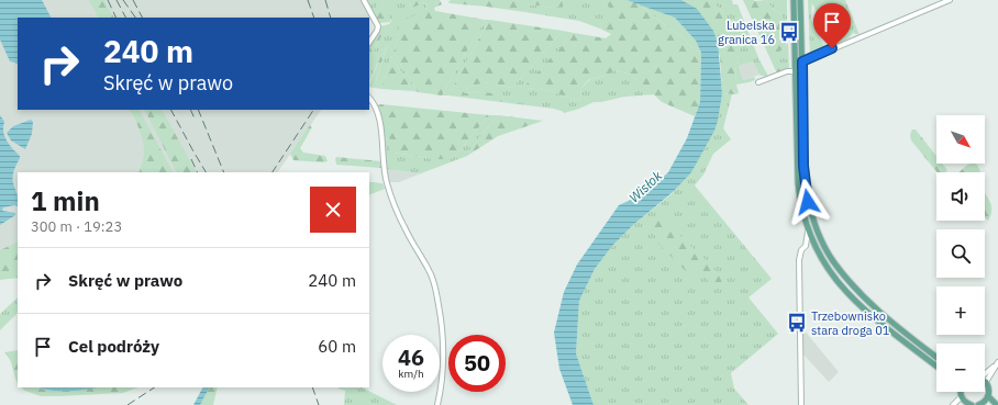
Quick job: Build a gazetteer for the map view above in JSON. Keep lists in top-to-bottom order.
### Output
{
  "water": ["Wisłok"],
  "places": {
    "bus stop": ["Lubelska granica 16", "Trzebownisko stara droga 01"]
  },
  "north": "bottom right",
  "page": {
    "turn": ["240 m", "Skręć w prawo"],
    "map_buttons": ["+", "−"],
    "heading": ["1 min", "300 m · 19:23"],
    "list": [
      {
        "name": "Skręć w prawo",
        "value": "240 m"
      },
      {
        "name": "Cel podróży",
        "value": "60 m"
      }
    ],
    "speed": "46 km/h",
    "limit": "50"
  }
}
